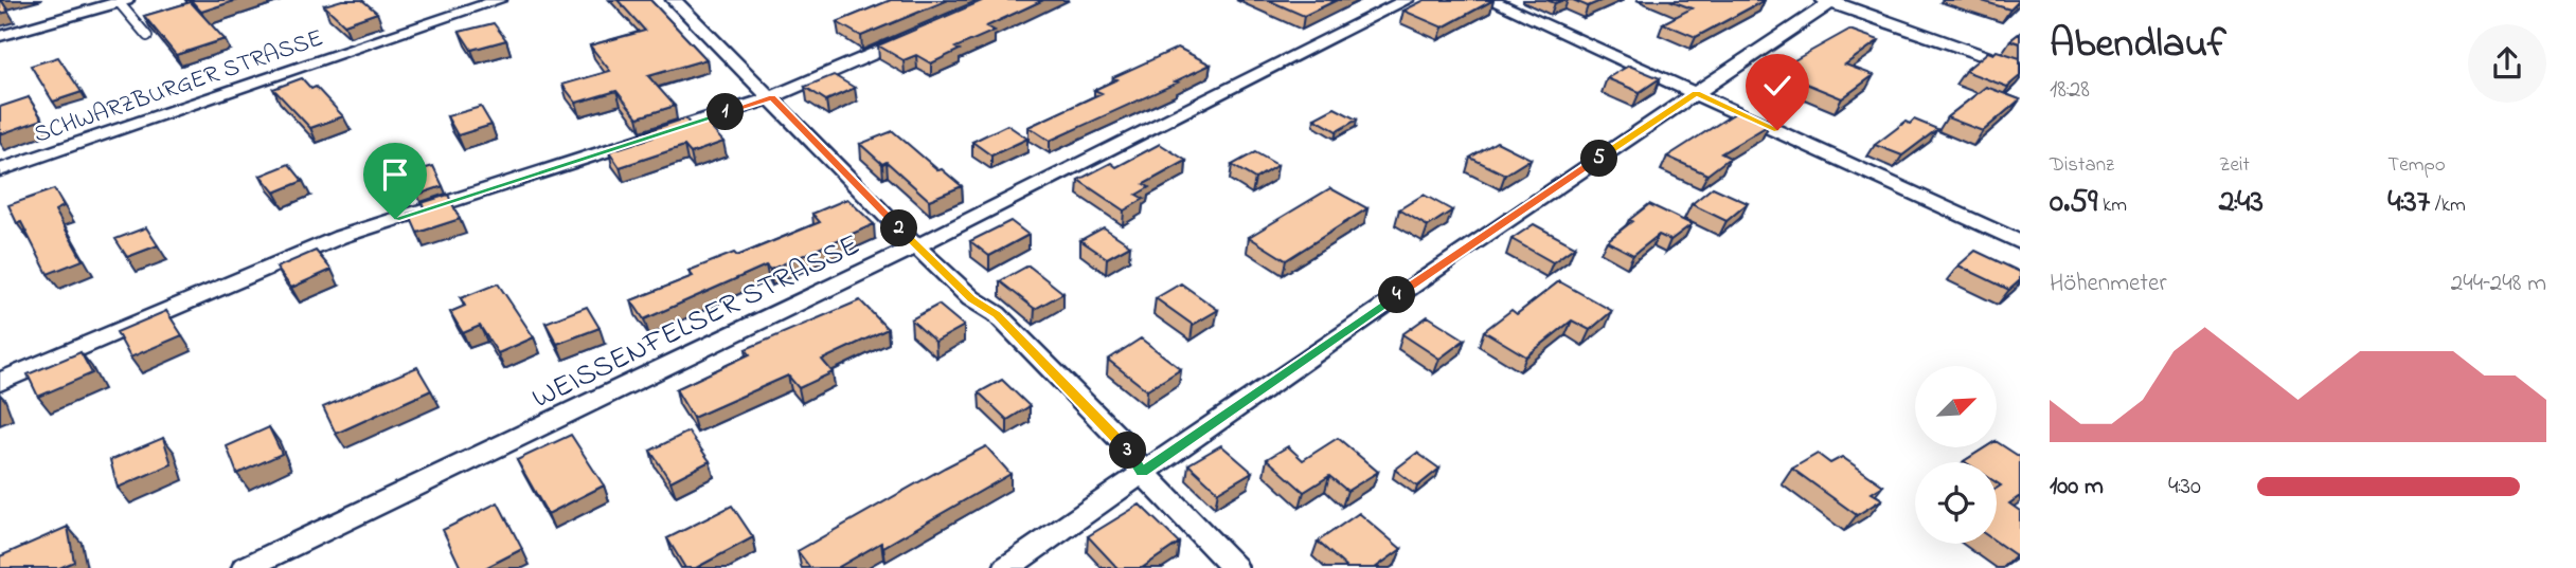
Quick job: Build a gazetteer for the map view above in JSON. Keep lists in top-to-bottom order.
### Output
{
  "streets": {
    "street": ["SCHWARZBURGER STRASSE", "WEISSENFELSER STRASSE"]
  },
  "north": "top right",
  "page": {
    "heading": ["Abendlauf", "18:28"],
    "pins": [
      "1",
      "5",
      "2",
      "4",
      "3"
    ],
    "stats": [
      ["Distanz", "0.59 km"],
      ["Zeit", "2:43"],
      ["Tempo", "4:37 /km"]
    ],
    "chart": ["Höhenmeter", "244–248 m"],
    "list": [
      {
        "name": "100 m",
        "note": "4:30"
      }
    ]
  }
}
